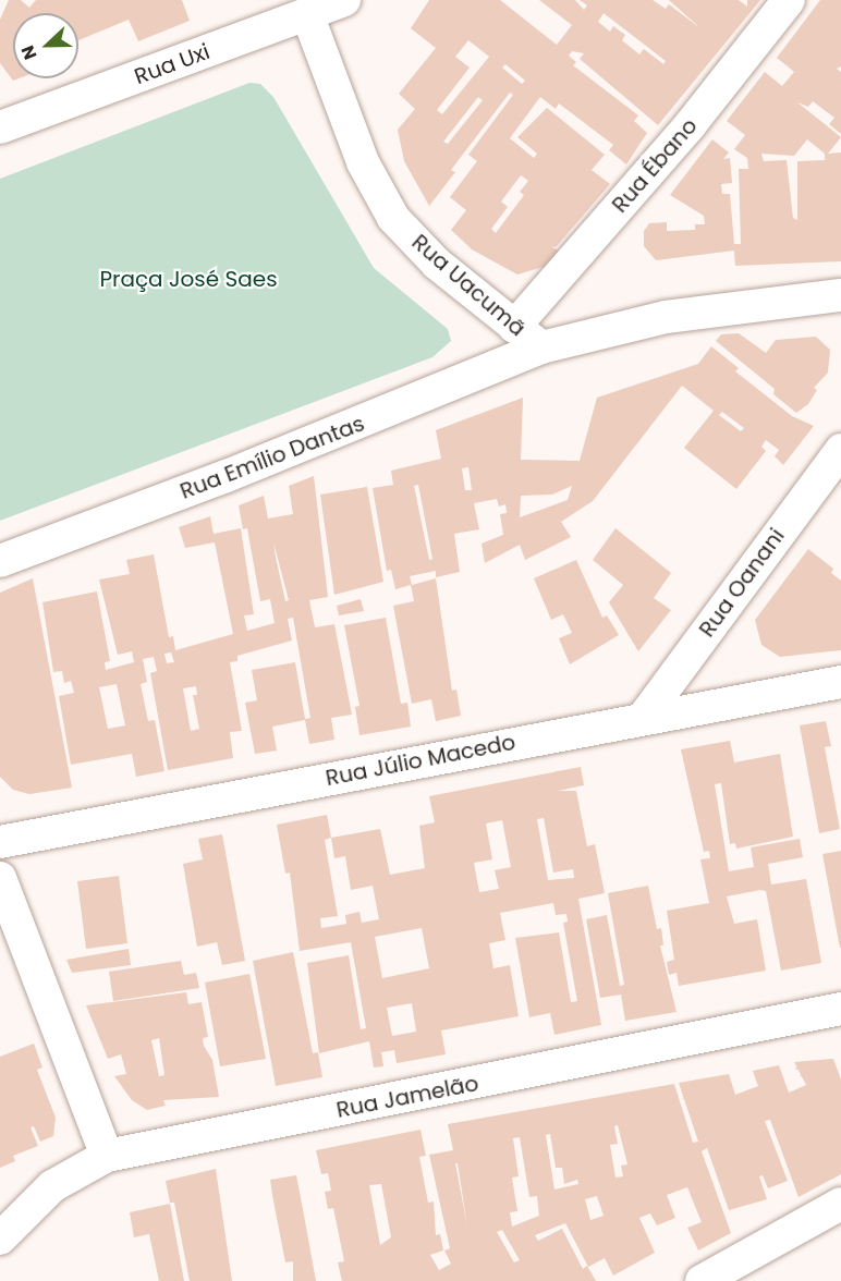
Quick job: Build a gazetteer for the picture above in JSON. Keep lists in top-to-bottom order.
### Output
{
  "streets": {
    "street": [
      "Rua Uxi",
      "Rua Ébano",
      "Rua Uacumã",
      "Rua Emílio Dantas",
      "Rua Oanani",
      "Rua Júlio Macedo",
      "Rua Jamelão"
    ]
  },
  "crossings": [
    ["Rua Uxi", "Rua Uacumã"],
    ["Rua Ébano", "Rua Uacumã"],
    ["Rua Uacumã", "Rua Emílio Dantas"],
    ["Rua Oanani", "Rua Júlio Macedo"]
  ],
  "parks": ["Praça José Saes"],
  "north": "left"
}
